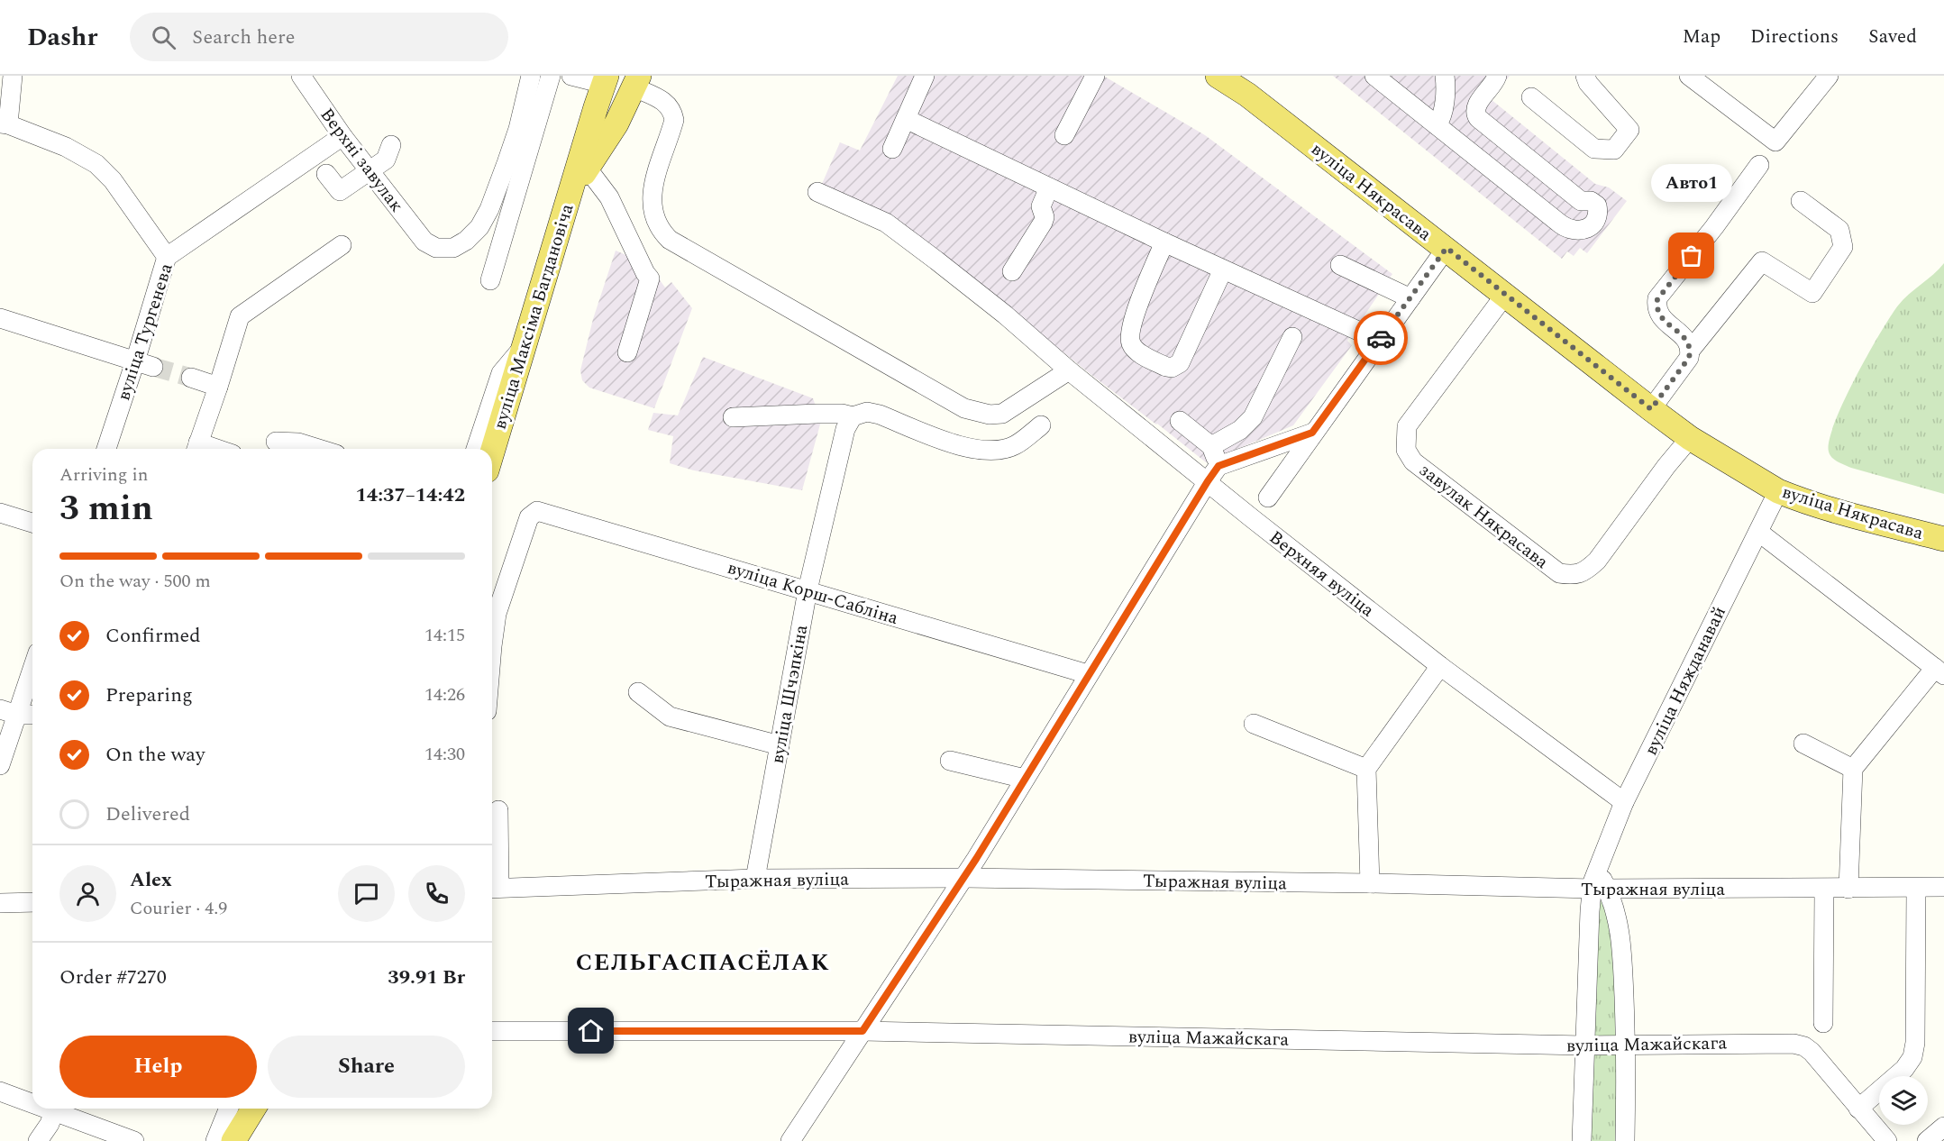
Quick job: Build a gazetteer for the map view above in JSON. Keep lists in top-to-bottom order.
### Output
{
  "streets": {
    "main road": ["вуліца Някрасава", "вуліца Максіма Багдановіча"],
    "street": [
      "Верхні завулак",
      "вуліца Тургенева",
      "завулак Някрасава",
      "Верхняя вуліца",
      "вуліца Корш-Сабліна",
      "вуліца Няжданавай",
      "вуліца Шчэпкіна",
      "Тыражная вуліца",
      "вуліца Мажайскага"
    ]
  },
  "crossings": [
    ["Верхні завулак", "вуліца Тургенева"],
    ["вуліца Някрасава", "завулак Някрасава"],
    ["вуліца Някрасава", "вуліца Няжданавай"],
    ["Верхняя вуліца", "вуліца Няжданавай"],
    ["вуліца Корш-Сабліна", "вуліца Шчэпкіна"],
    ["вуліца Няжданавай", "Тыражная вуліца"],
    ["вуліца Няжданавай", "вуліца Мажайскага"],
    ["вуліца Шчэпкіна", "Тыражная вуліца"]
  ],
  "districts": ["СЕЛЬГАСПАСЁЛАК"],
  "places": ["Авто1"],
  "page": {
    "header": "Dashr",
    "search": "Search here",
    "nav": ["Map", "Directions", "Saved"],
    "bubble": "Авто1",
    "heading": ["3 min", "Arriving in", "14:37–14:42"],
    "panel": [
      "Alex",
      "Courier · 4.9",
      "Order #7270",
      "39.91 Br"
    ],
    "bar": "On the way · 500 m",
    "list": [
      ["Confirmed", "14:15"],
      ["Preparing", "14:26"],
      ["On the way", "14:30"],
      "Delivered"
    ],
    "buttons": ["Help", "Share"]
  }
}
